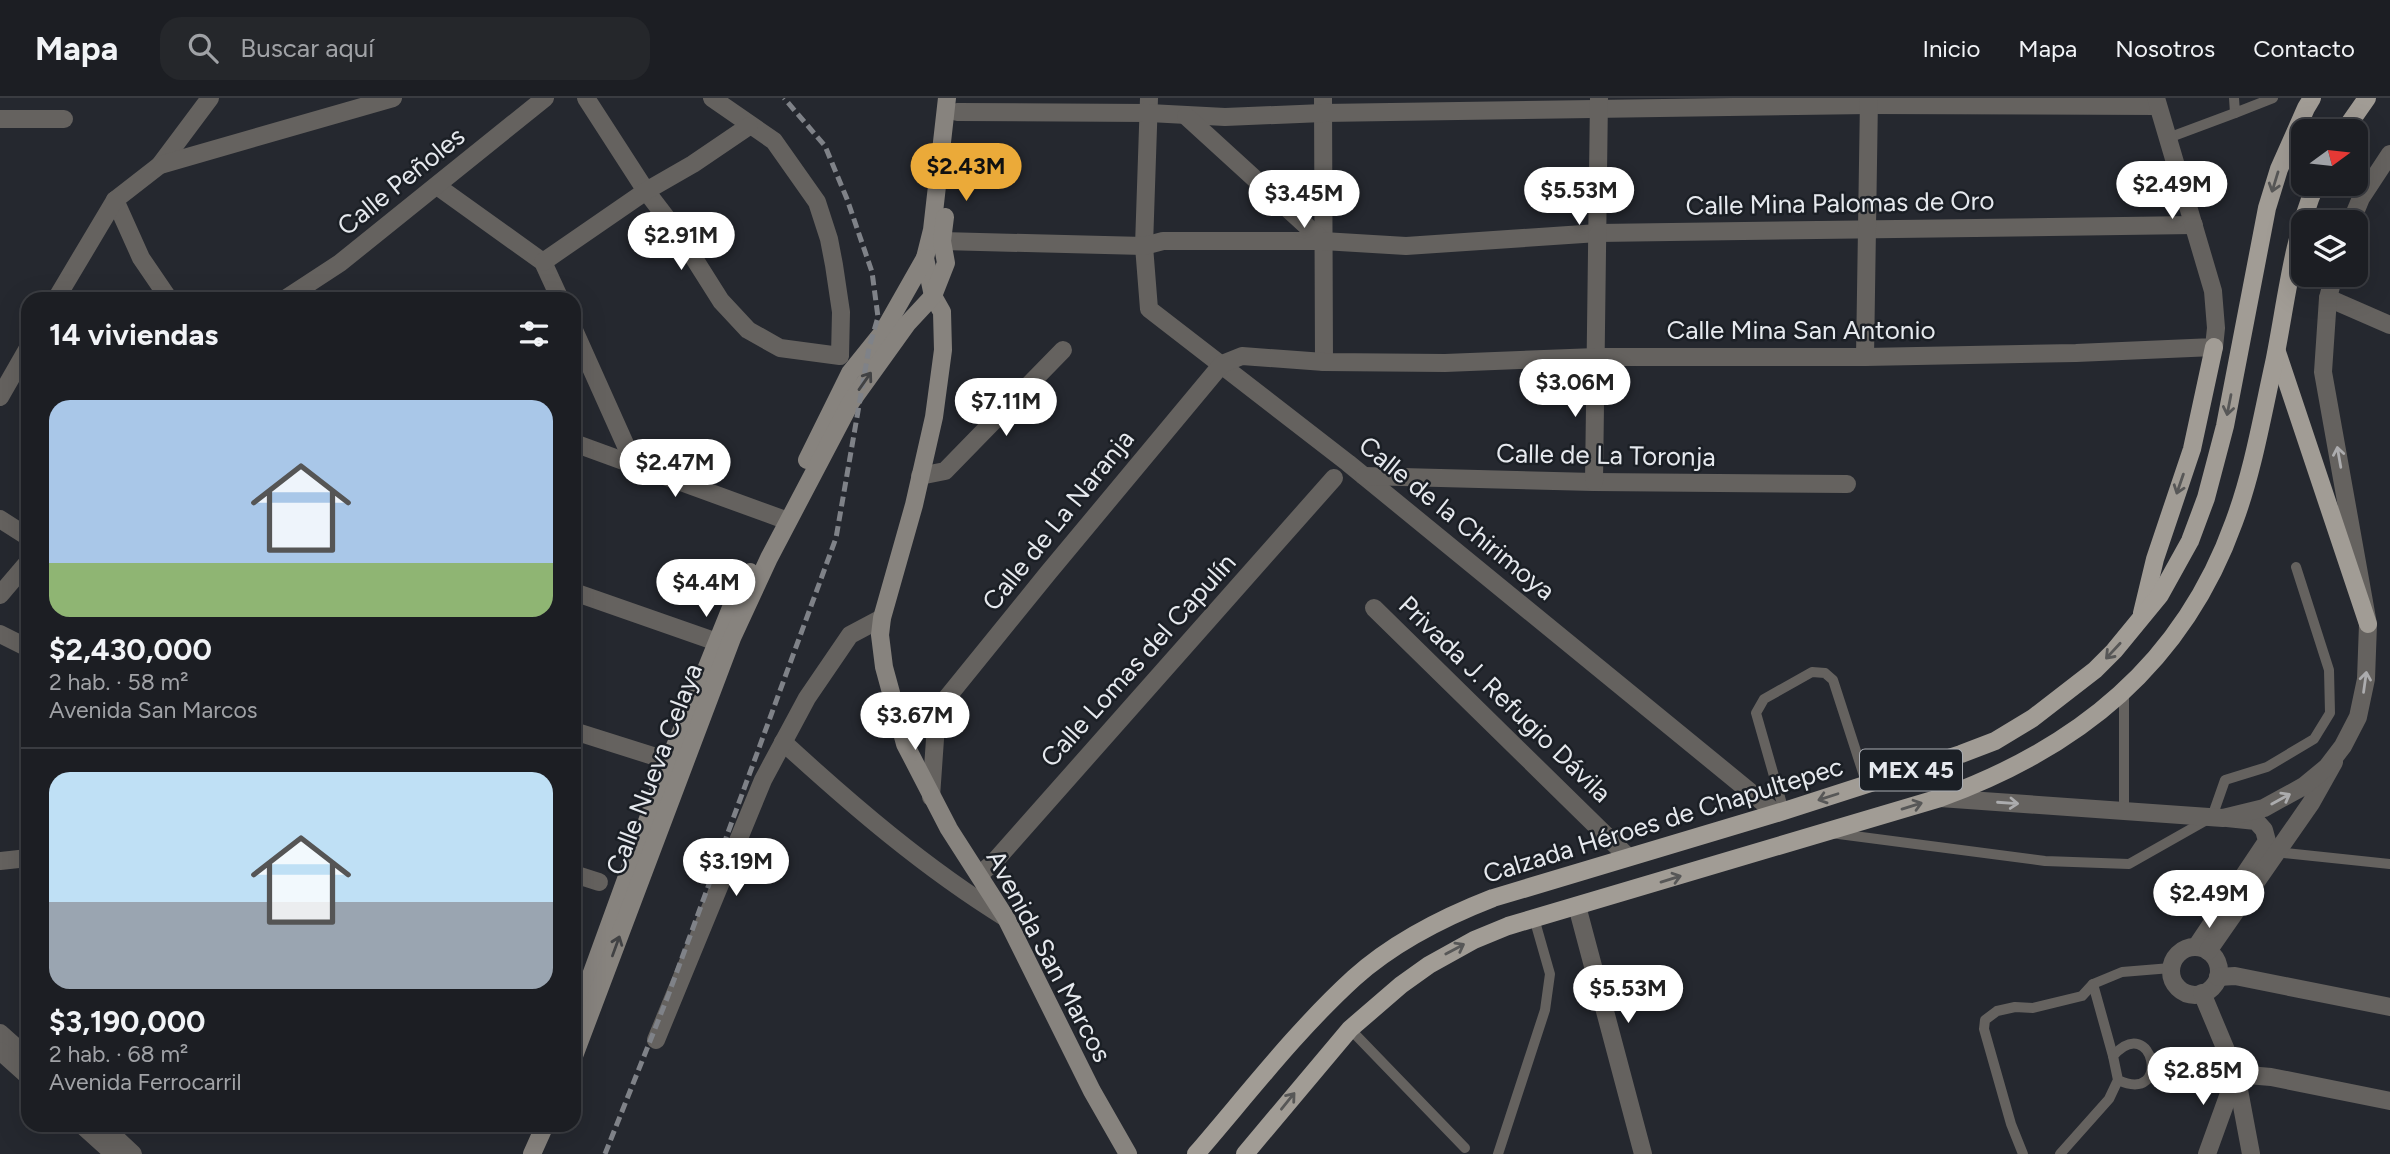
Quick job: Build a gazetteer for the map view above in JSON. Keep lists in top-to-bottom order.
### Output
{
  "streets": {
    "main road": [
      "Calle Nueva Celaya",
      "MEX 45",
      "Calzada Héroes de Chapultepec",
      "Avenida San Marcos"
    ],
    "street": [
      "Calle Peñoles",
      "Calle Mina Palomas de Oro",
      "Calle Mina San Antonio",
      "Calle de La Toronja",
      "Calle de la Chirimoya",
      "Calle de La Naranja",
      "Calle Lomas del Capulín",
      "Privada J. Refugio Dávila"
    ]
  },
  "crossings": [
    ["Calle Mina Palomas de Oro", "Calle de la Chirimoya"],
    ["Calle Mina San Antonio", "Calle de la Chirimoya"],
    ["Calle Mina San Antonio", "Calle de La Naranja"],
    ["Calle de La Toronja", "Calle de la Chirimoya"],
    ["Calle de la Chirimoya", "Calle de La Naranja"],
    ["Calle de la Chirimoya", "Calzada Héroes de Chapultepec"],
    ["Calle de La Naranja", "Avenida San Marcos"],
    ["Calle Lomas del Capulín", "Avenida San Marcos"],
    ["Privada J. Refugio Dávila", "Calzada Héroes de Chapultepec"],
    ["Calle Nueva Celaya", "Avenida San Marcos"]
  ],
  "north": "right",
  "page": {
    "header": "Mapa",
    "search": "Buscar aquí",
    "nav": [
      "Inicio",
      "Mapa",
      "Nosotros",
      "Contacto"
    ],
    "price": [
      "$2.43M",
      "$2.49M",
      "$5.53M",
      "$3.45M",
      "$2.91M",
      "$3.06M",
      "$7.11M",
      "$2.47M",
      "$4.4M",
      "$3.67M",
      "$3.19M",
      "$2.49M",
      "$5.53M",
      "$2.85M"
    ],
    "heading": "14 viviendas",
    "list": [
      {
        "name": "$2,430,000",
        "note": "2 hab. · 58 m² · Avenida San Marcos"
      },
      {
        "name": "$3,190,000",
        "note": "2 hab. · 68 m² · Avenida Ferrocarril"
      }
    ]
  }
}
